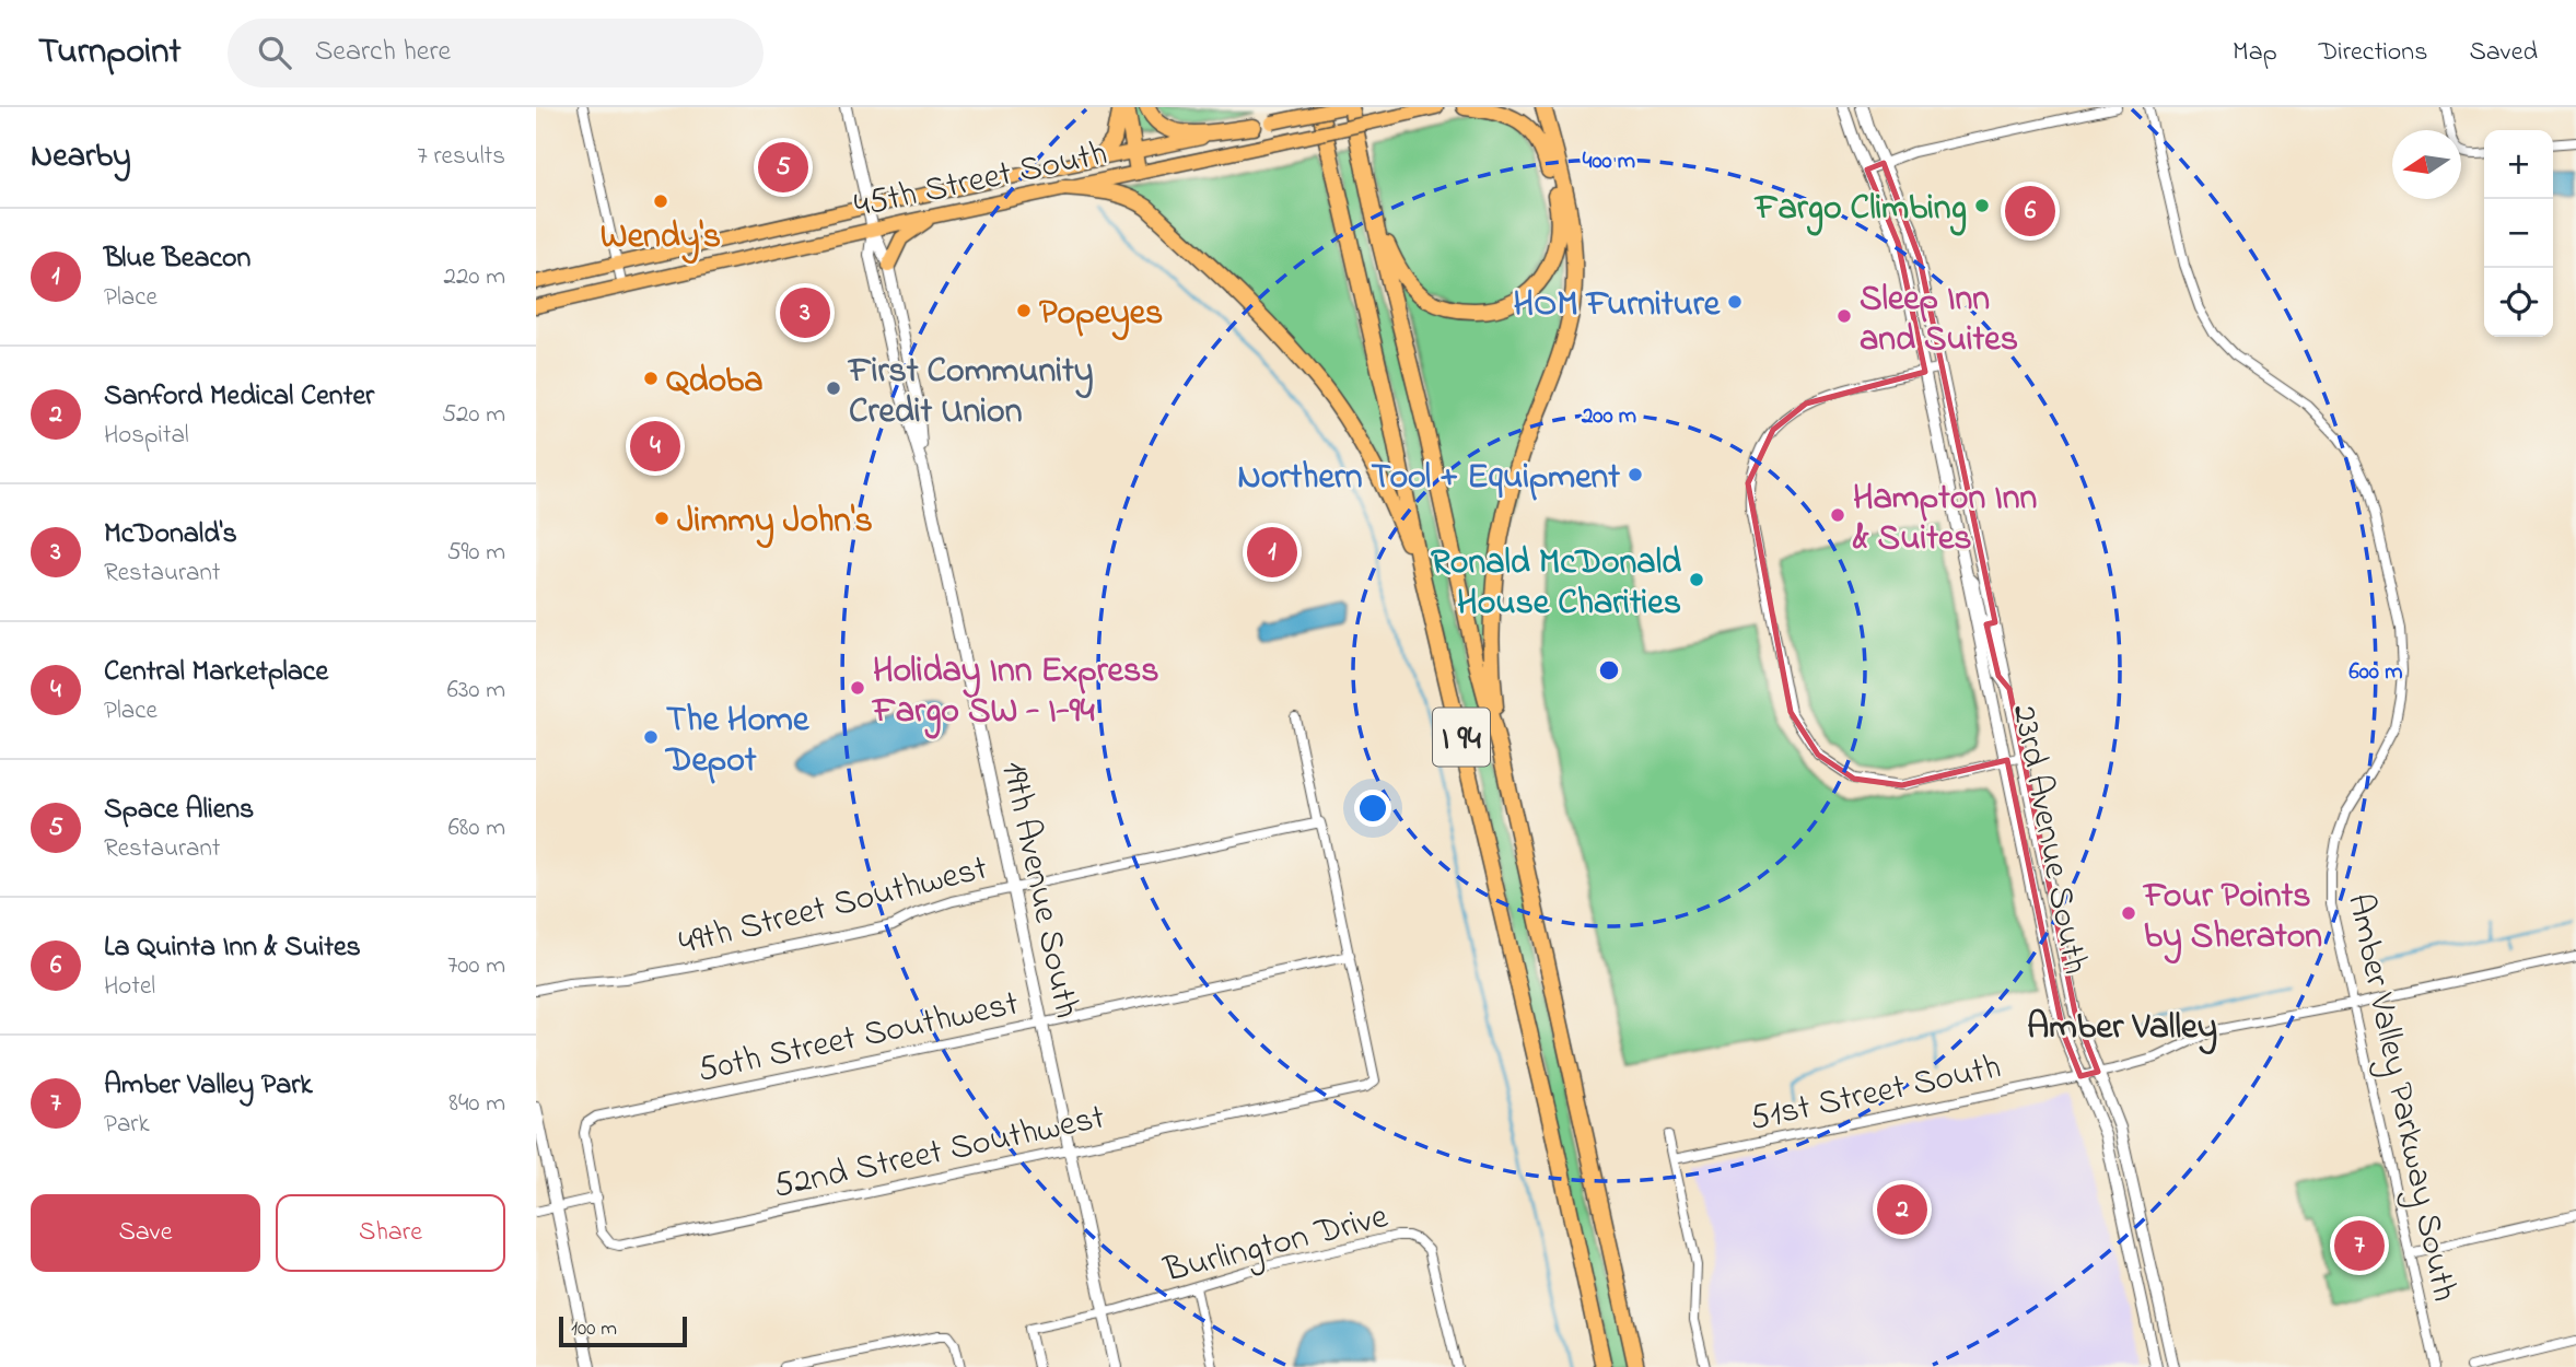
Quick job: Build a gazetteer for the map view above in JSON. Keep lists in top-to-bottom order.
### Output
{
  "streets": {
    "highway": ["I 94"],
    "main road": ["45th Street South"],
    "street": [
      "23rd Avenue South",
      "19th Avenue South",
      "49th Street Southwest",
      "50th Street Southwest",
      "51st Street South",
      "Amber Valley Parkway South",
      "52nd Street Southwest",
      "Burlington Drive"
    ]
  },
  "crossings": [
    ["45th Street South", "19th Avenue South"],
    ["23rd Avenue South", "51st Street South"],
    ["19th Avenue South", "49th Street Southwest"],
    ["19th Avenue South", "50th Street Southwest"],
    ["19th Avenue South", "52nd Street Southwest"],
    ["19th Avenue South", "Burlington Drive"],
    ["50th Street Southwest", "52nd Street Southwest"],
    ["51st Street South", "Amber Valley Parkway South"]
  ],
  "districts": ["Amber Valley"],
  "places": [
    "Wendy's",
    "Fargo Climbing",
    "HOM Furniture",
    "Popeyes",
    "Sleep Inn and Suites",
    "Qdoba",
    "First Community Credit Union",
    "Northern Tool + Equipment",
    "Hampton Inn & Suites",
    "Jimmy John's",
    "Ronald McDonald House Charities",
    "Holiday Inn Express Fargo SW - I-94",
    "The Home Depot",
    "Four Points by Sheraton"
  ],
  "scale_bar": "100 m",
  "north": "left",
  "page": {
    "header": "Turnpoint",
    "search": "Search here",
    "nav": ["Map", "Directions", "Saved"],
    "heading": ["Nearby", "7 results"],
    "map_buttons": ["+", "−"],
    "pins": [
      "5",
      "6",
      "3",
      "4",
      "1",
      "2",
      "7"
    ],
    "list": [
      {
        "mark": "1",
        "name": "Blue Beacon",
        "note": "Place",
        "value": "220 m"
      },
      {
        "mark": "2",
        "name": "Sanford Medical Center",
        "note": "Hospital",
        "value": "520 m"
      },
      {
        "mark": "3",
        "name": "McDonald's",
        "note": "Restaurant",
        "value": "590 m"
      },
      {
        "mark": "4",
        "name": "Central Marketplace",
        "note": "Place",
        "value": "630 m"
      },
      {
        "mark": "5",
        "name": "Space Aliens",
        "note": "Restaurant",
        "value": "680 m"
      },
      {
        "mark": "6",
        "name": "La Quinta Inn & Suites",
        "note": "Hotel",
        "value": "700 m"
      },
      {
        "mark": "7",
        "name": "Amber Valley Park",
        "note": "Park",
        "value": "840 m"
      }
    ],
    "buttons": ["Save", "Share"],
    "scale": "100 m"
  },
  "rings": ["400 m", "200 m", "600 m"]
}
